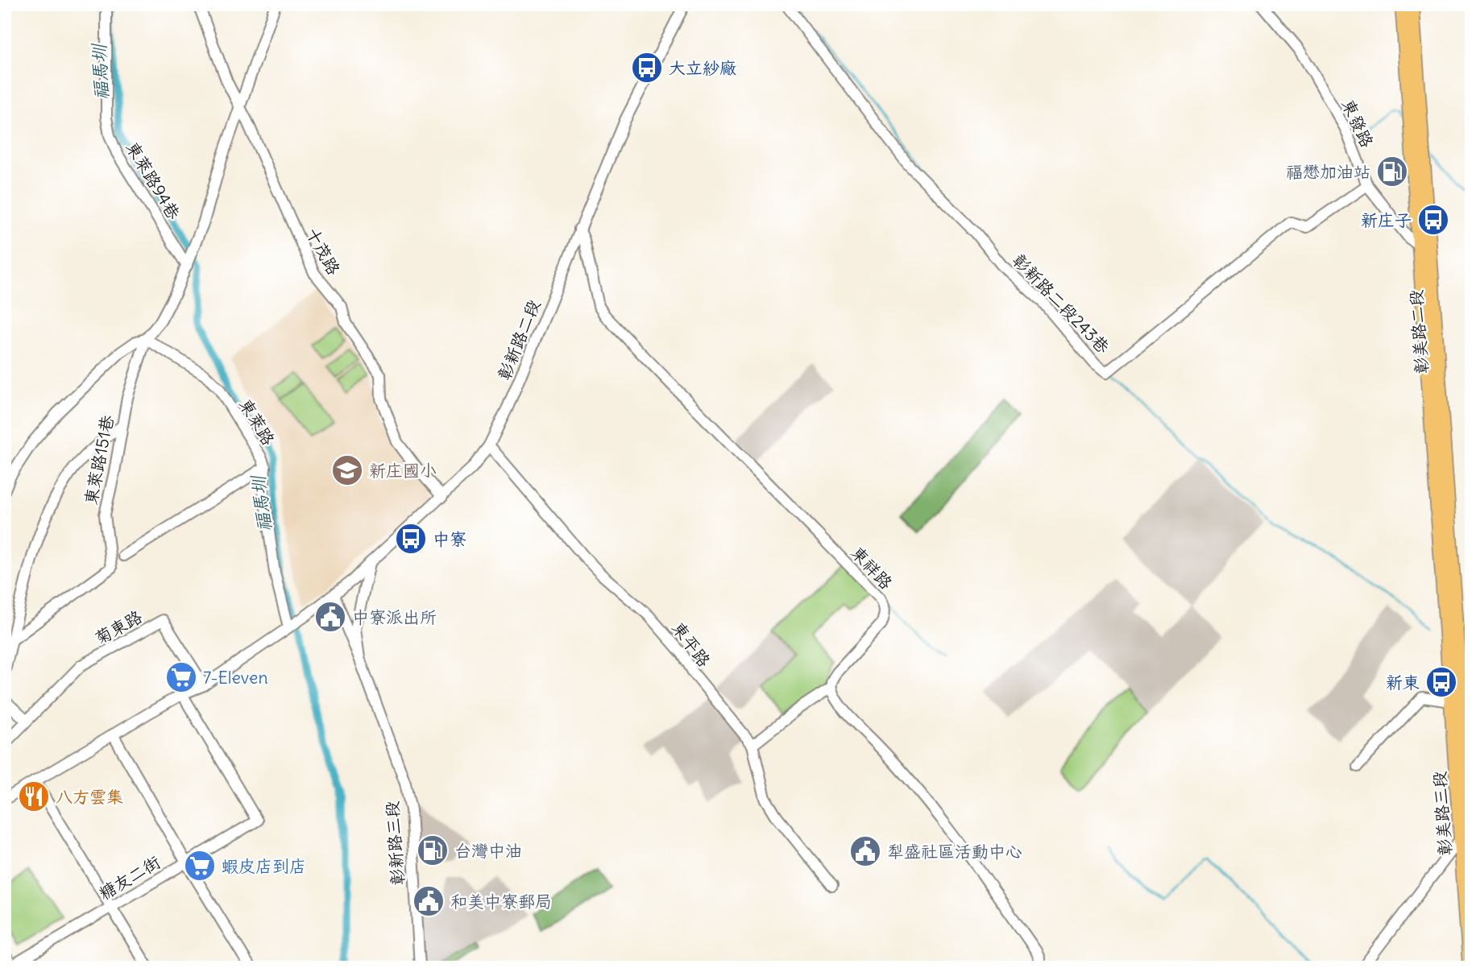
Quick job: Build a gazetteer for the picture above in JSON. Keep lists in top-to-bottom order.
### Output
{
  "streets": {
    "main road": ["彰美路二段", "彰美路三段"],
    "street": [
      "東發路",
      "東萊路94巷",
      "十茂路",
      "彰新路二段243巷",
      "彰新路二段",
      "東萊路",
      "東萊路151巷",
      "東祥路",
      "菊東路",
      "東平路",
      "彰新路三段",
      "糖友二街"
    ]
  },
  "crossings": [
    ["東發路", "彰新路二段243巷"],
    ["東發路", "彰美路二段"],
    ["十茂路", "彰新路二段"],
    ["彰美路二段", "彰美路三段"],
    ["彰新路二段", "東祥路"],
    ["彰新路二段", "東平路"],
    ["東萊路", "東萊路151巷"]
  ],
  "water": ["福馬圳"],
  "places": {
    "bus stop": [
      "大立紗廠",
      "新庄子",
      "中寮",
      "新東"
    ],
    "fuel station": ["福懋加油站", "台灣中油"],
    "school or university": ["新庄國小"],
    "public building": ["中寮派出所", "犁盛社區活動中心", "和美中寮郵局"],
    "supermarket": ["7-Eleven", "蝦皮店到店"],
    "restaurant": ["八方雲集"]
  }
}
